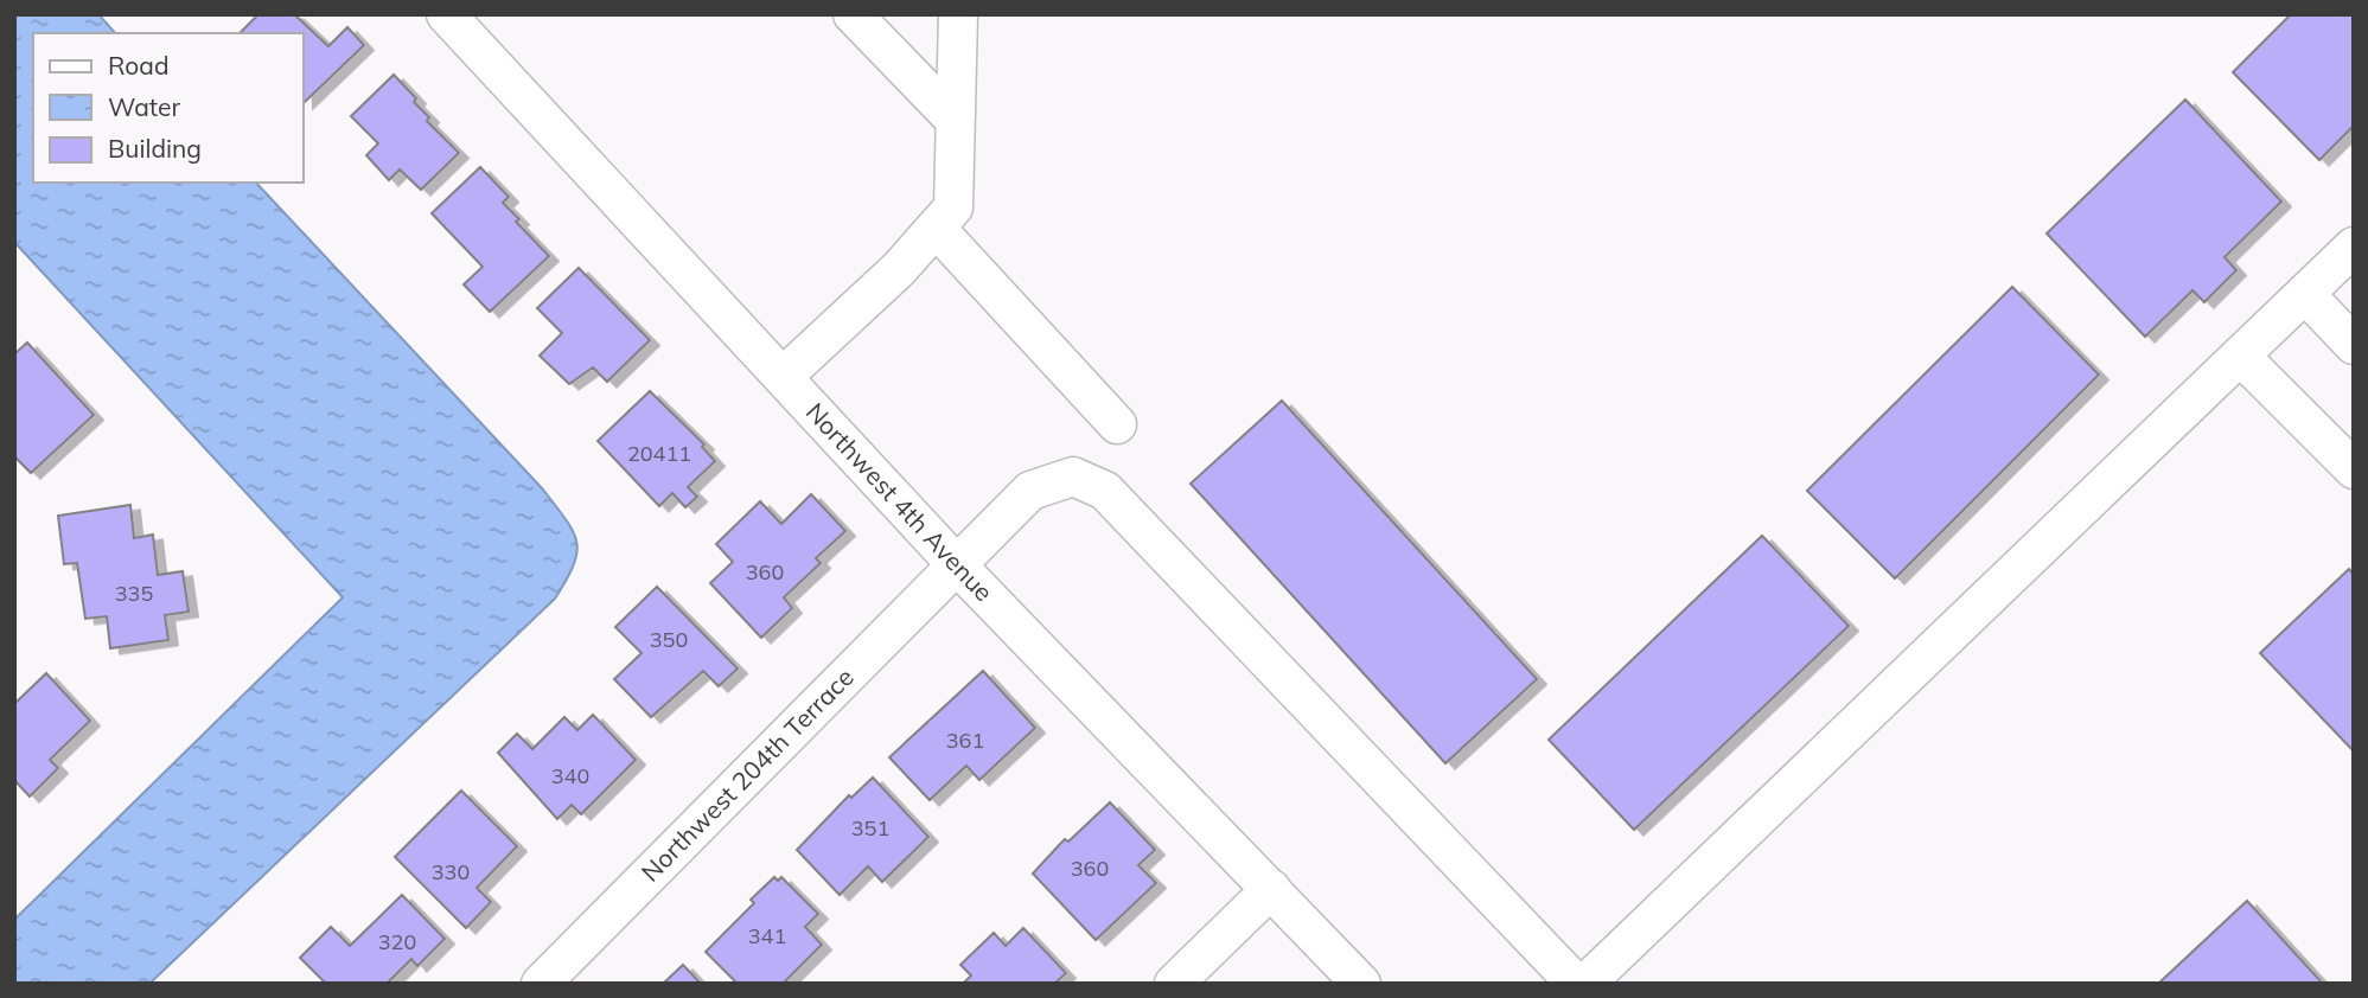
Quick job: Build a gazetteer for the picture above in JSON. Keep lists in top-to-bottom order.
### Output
{
  "streets": {
    "street": ["Northwest 4th Avenue", "Northwest 204th Terrace"]
  },
  "crossings": [
    ["Northwest 4th Avenue", "Northwest 204th Terrace"]
  ],
  "house_numbers": [
    "20411",
    "360",
    "335",
    "350",
    "361",
    "340",
    "351",
    "360",
    "330",
    "341",
    "320"
  ],
  "legend": ["Road", "Water", "Building"]
}
